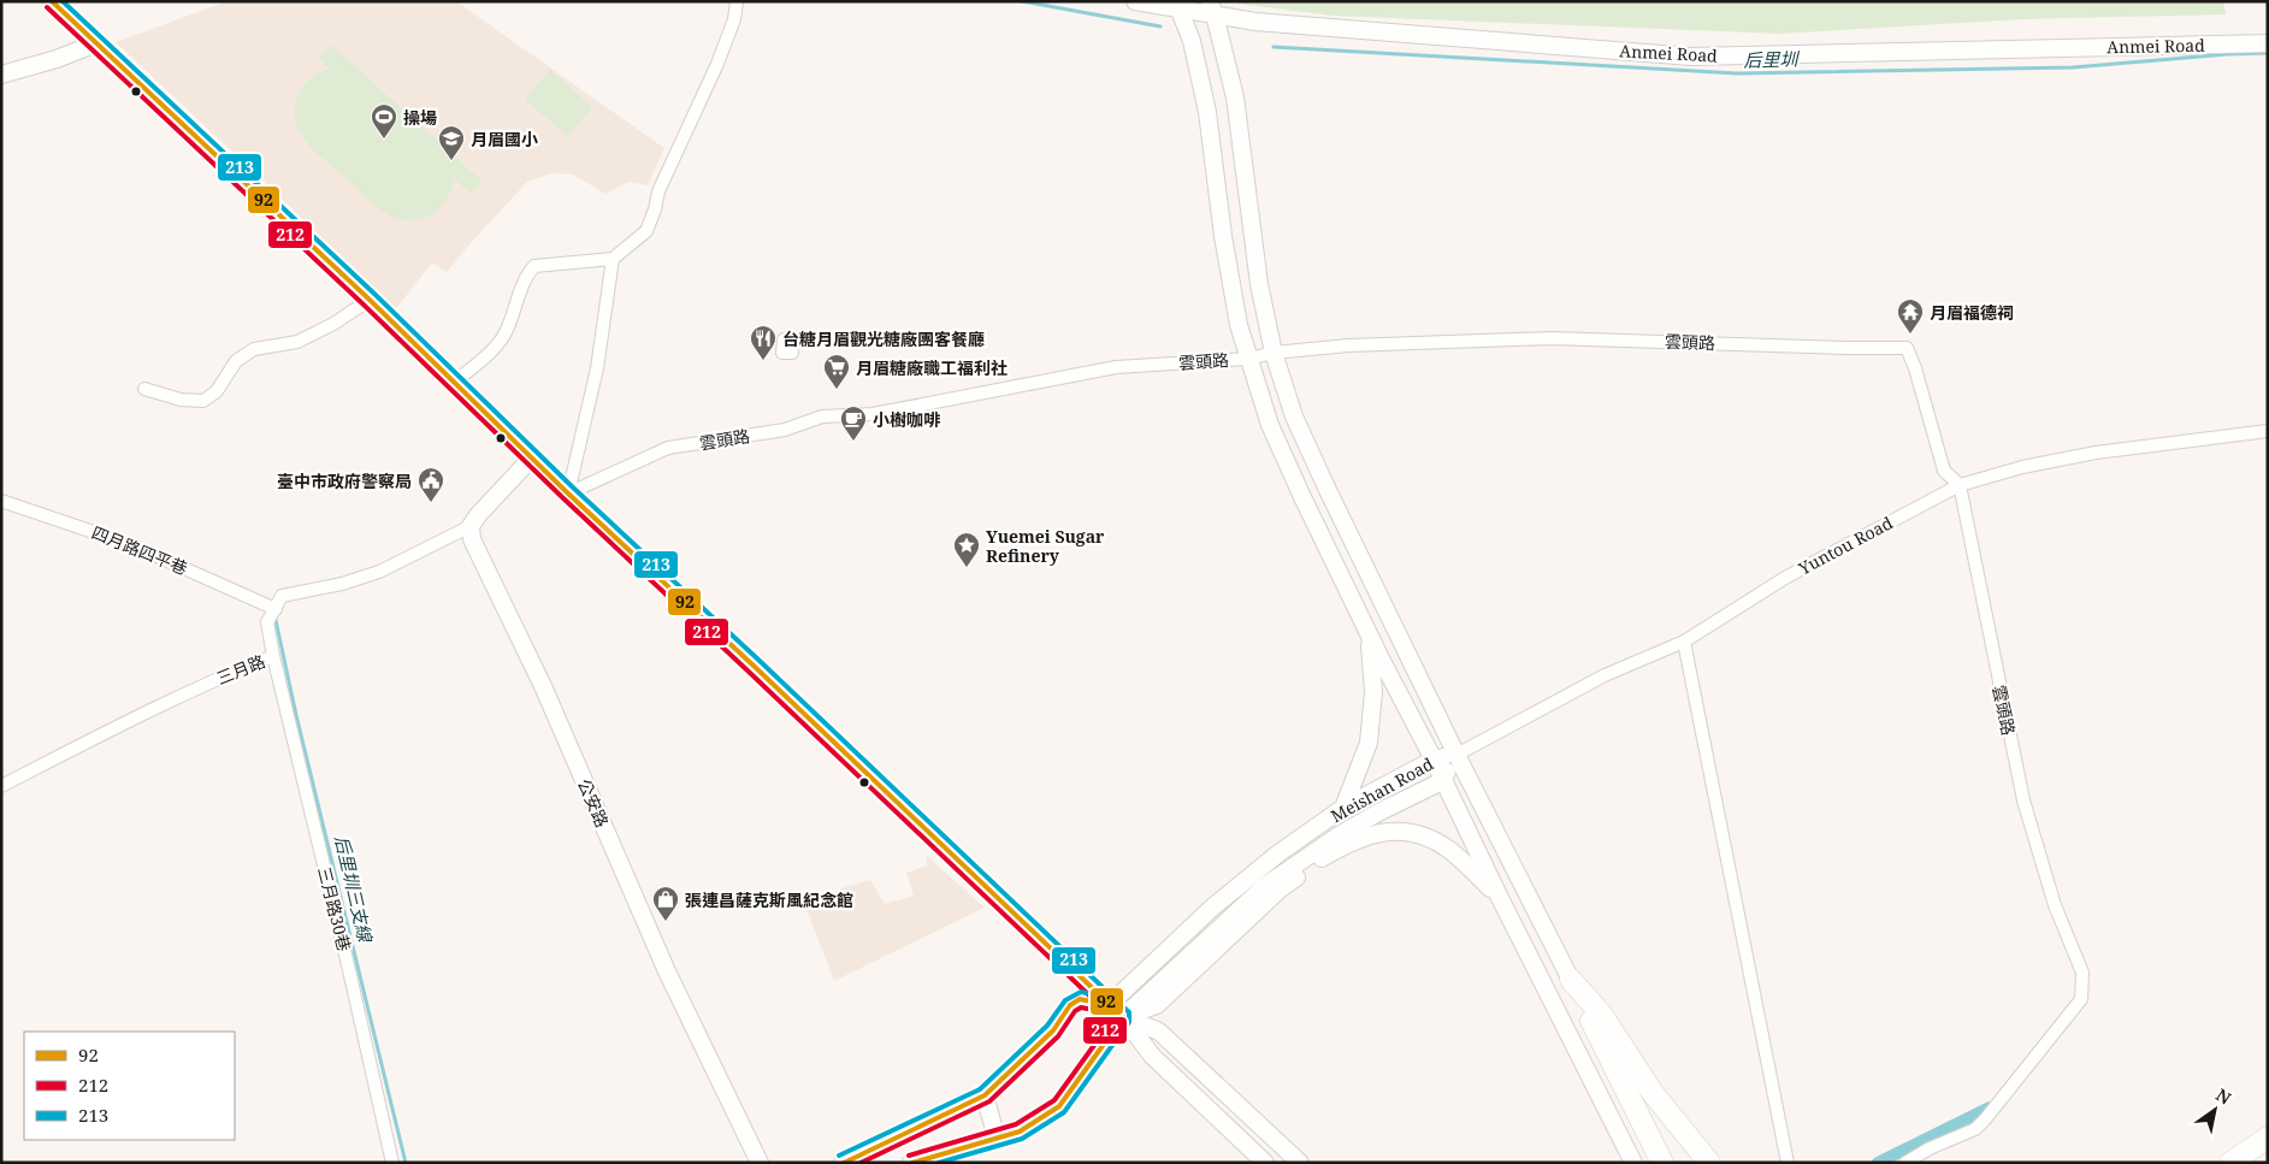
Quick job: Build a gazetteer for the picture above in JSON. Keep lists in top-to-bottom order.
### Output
{
  "streets": {
    "street": [
      "Anmei Road",
      "雲頭路",
      "Yuntou Road",
      "四月路四平巷",
      "三月路",
      "Meishan Road",
      "公安路",
      "三月路30巷"
    ]
  },
  "crossings": [
    ["雲頭路", "Yuntou Road"],
    ["Yuntou Road", "Meishan Road"],
    ["四月路四平巷", "三月路"],
    ["三月路", "三月路30巷"]
  ],
  "water": ["后里圳", "后里圳三支線"],
  "places": {
    "sports": ["操場"],
    "school or university": ["月眉國小"],
    "temple": ["月眉福德祠"],
    "restaurant": ["台糖月眉觀光糖廠團客餐廳"],
    "supermarket": ["月眉糖廠職工福利社"],
    "cafe": ["小樹咖啡"],
    "public building": ["臺中市政府警察局"],
    "place": ["Yuemei Sugar Refinery"],
    "shop": ["張連昌薩克斯風紀念館"]
  },
  "lines": ["transit line 92", "transit line 213", "transit line 212"],
  "legend": ["92", "212", "213"],
  "north": "top right"
}
